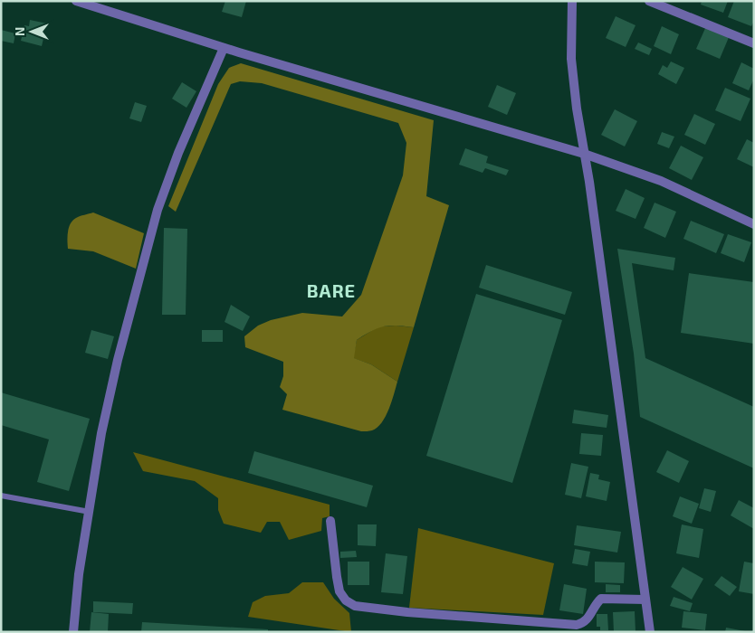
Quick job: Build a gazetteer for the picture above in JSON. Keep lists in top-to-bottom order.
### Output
{
  "districts": ["BARE"],
  "north": "left"
}
